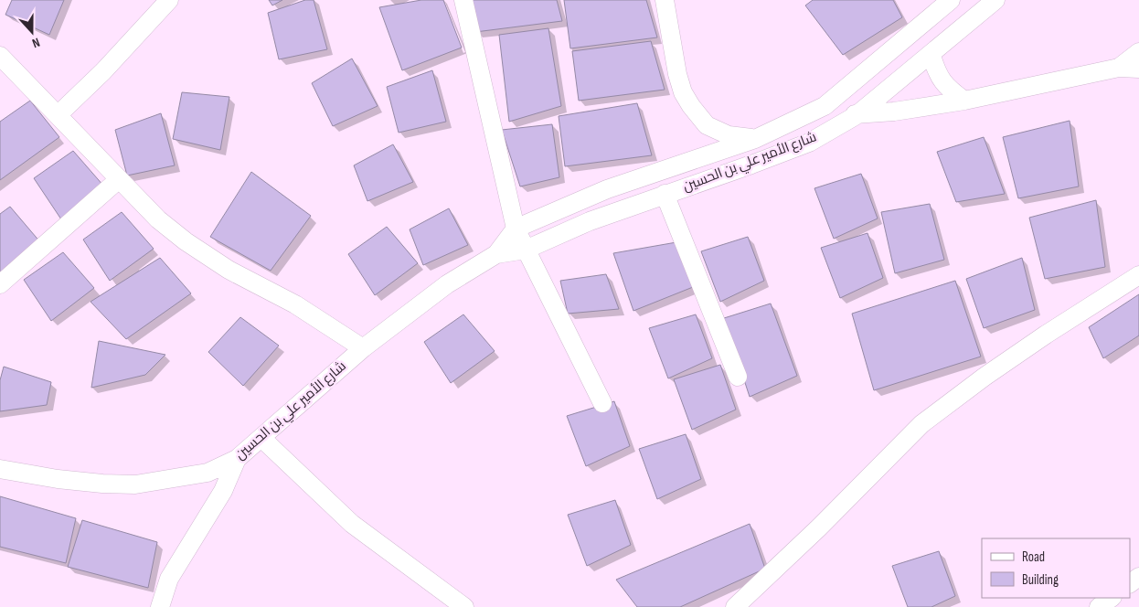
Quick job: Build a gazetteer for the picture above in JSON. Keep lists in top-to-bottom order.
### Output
{
  "streets": {
    "street": ["شارع الأمير علي بن الحسين"]
  },
  "legend": ["Road", "Building"],
  "north": "bottom"
}
